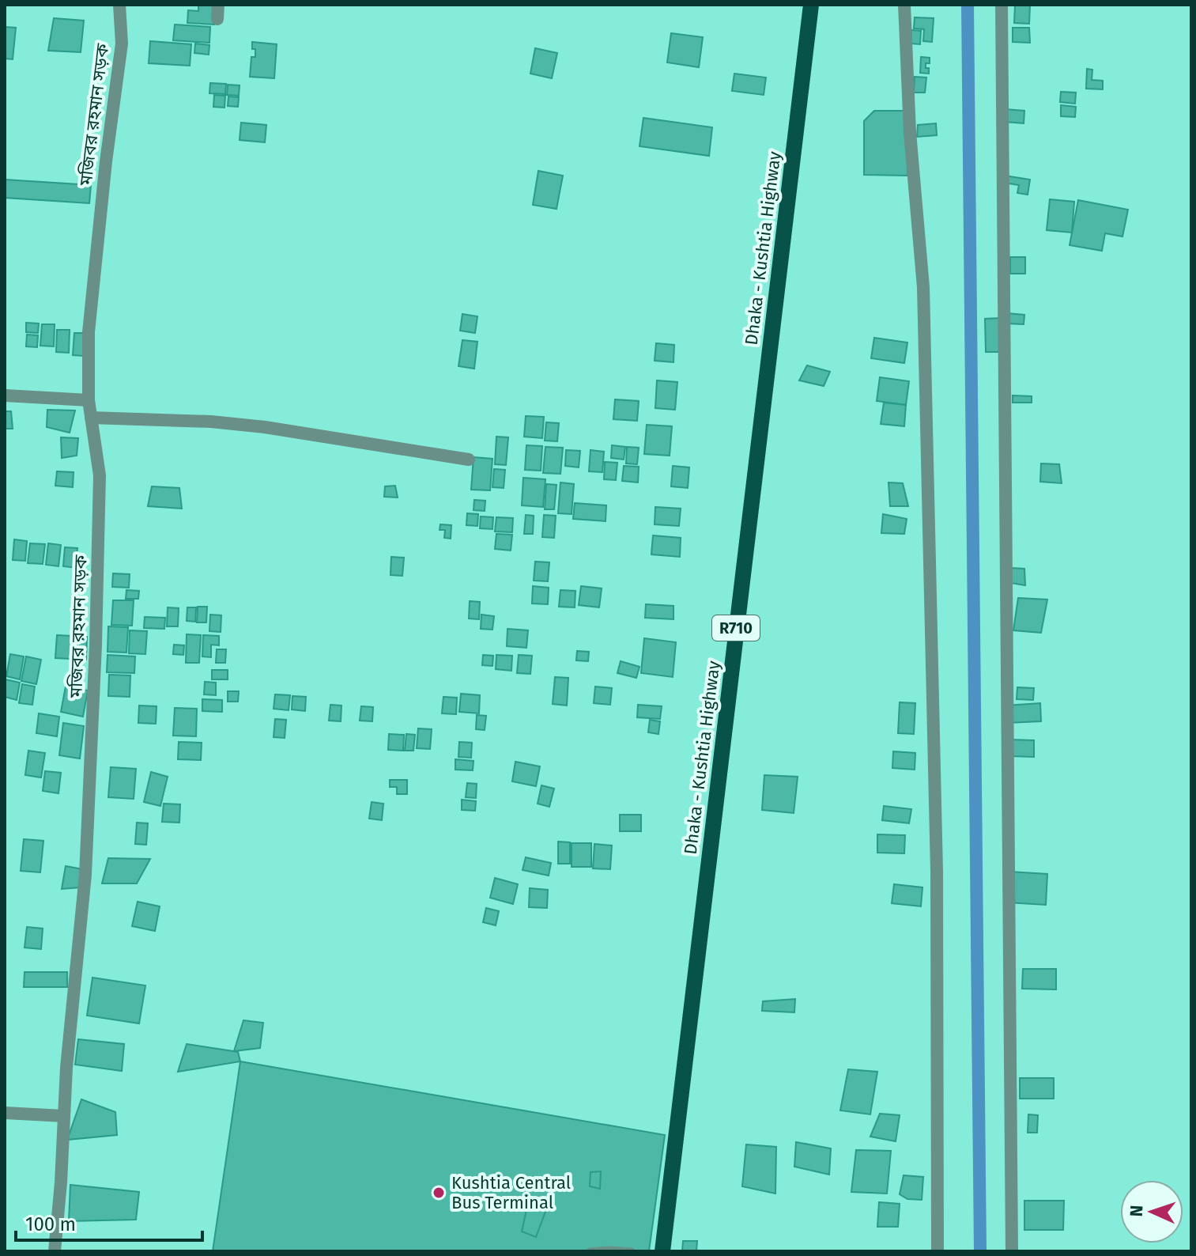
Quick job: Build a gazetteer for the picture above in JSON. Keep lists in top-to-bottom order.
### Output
{
  "streets": {
    "main road": ["Dhaka - Kushtia Highway", "R710"],
    "street": ["মজিবর রহমান সড়ক"]
  },
  "places": ["Kushtia Central Bus Terminal"],
  "scale_bar": "100 m",
  "north": "left"
}
